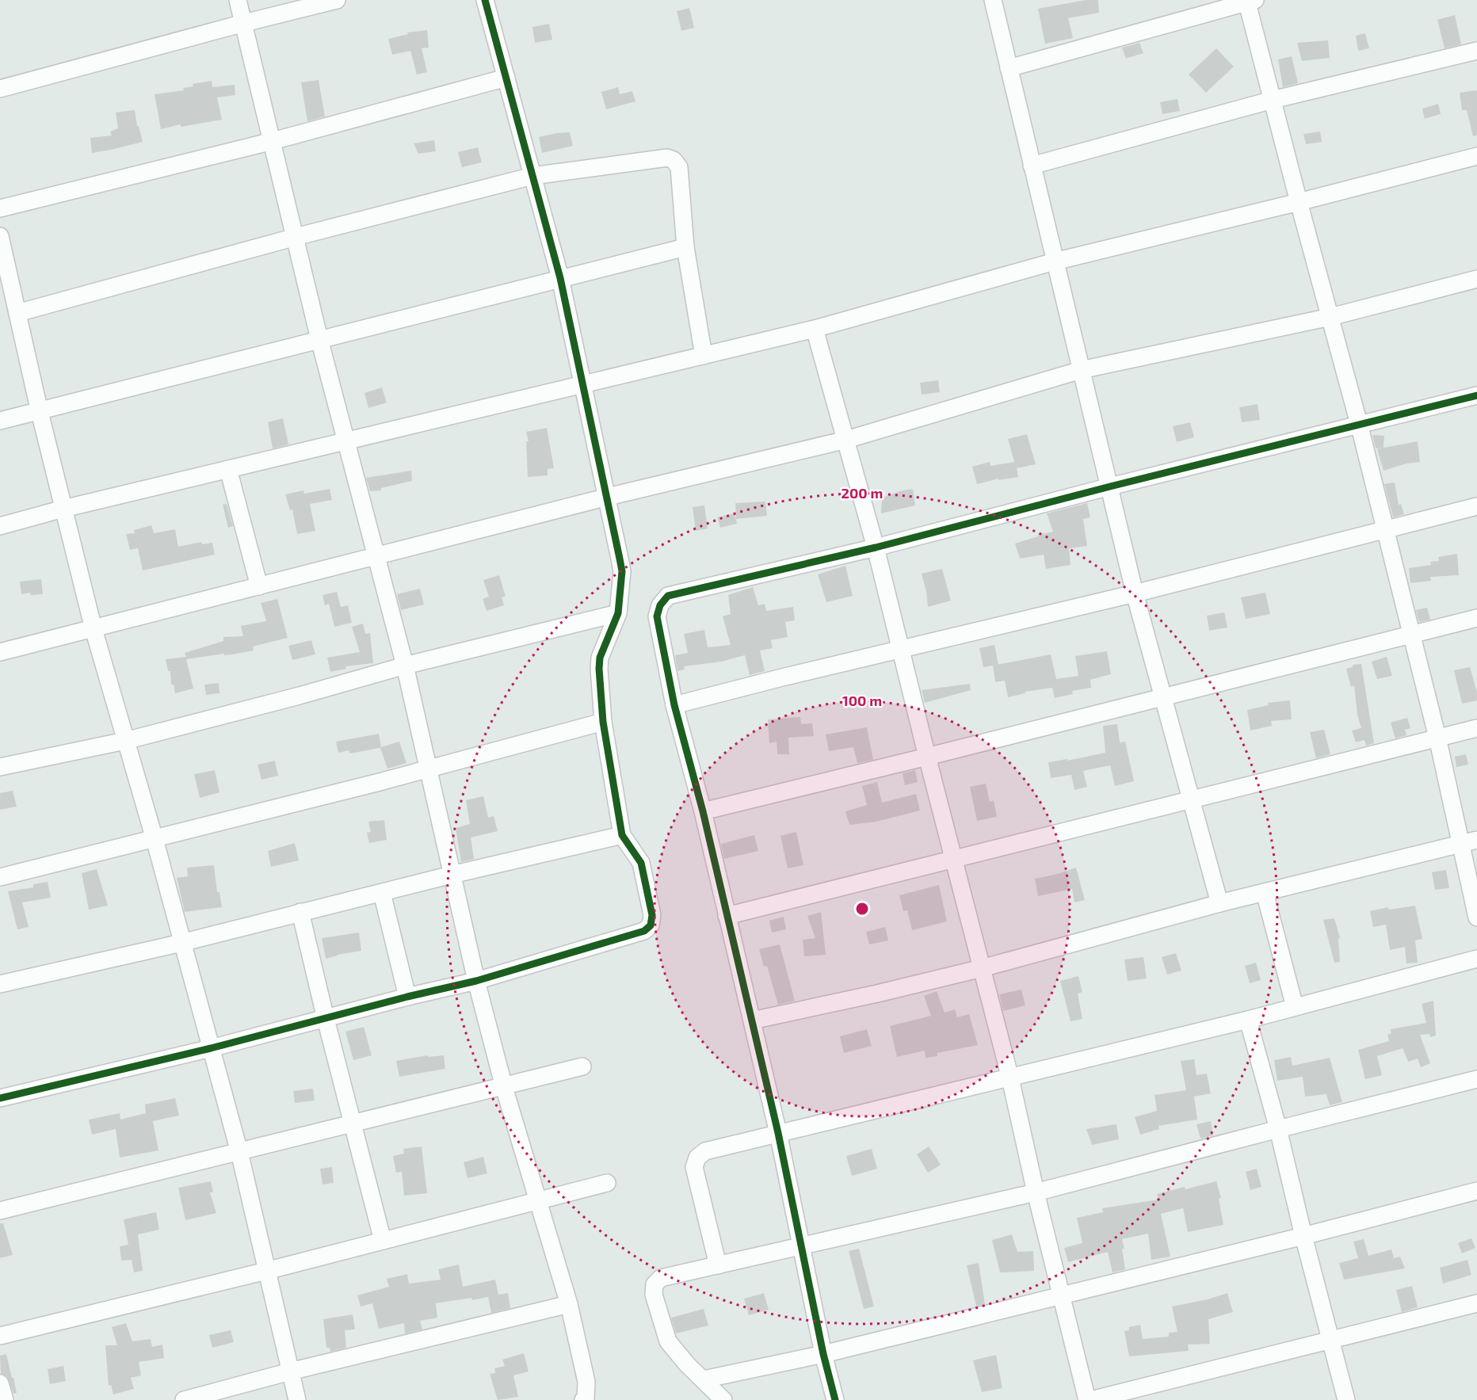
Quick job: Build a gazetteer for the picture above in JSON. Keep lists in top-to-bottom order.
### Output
{
  "rings": ["200 m", "100 m"]
}
